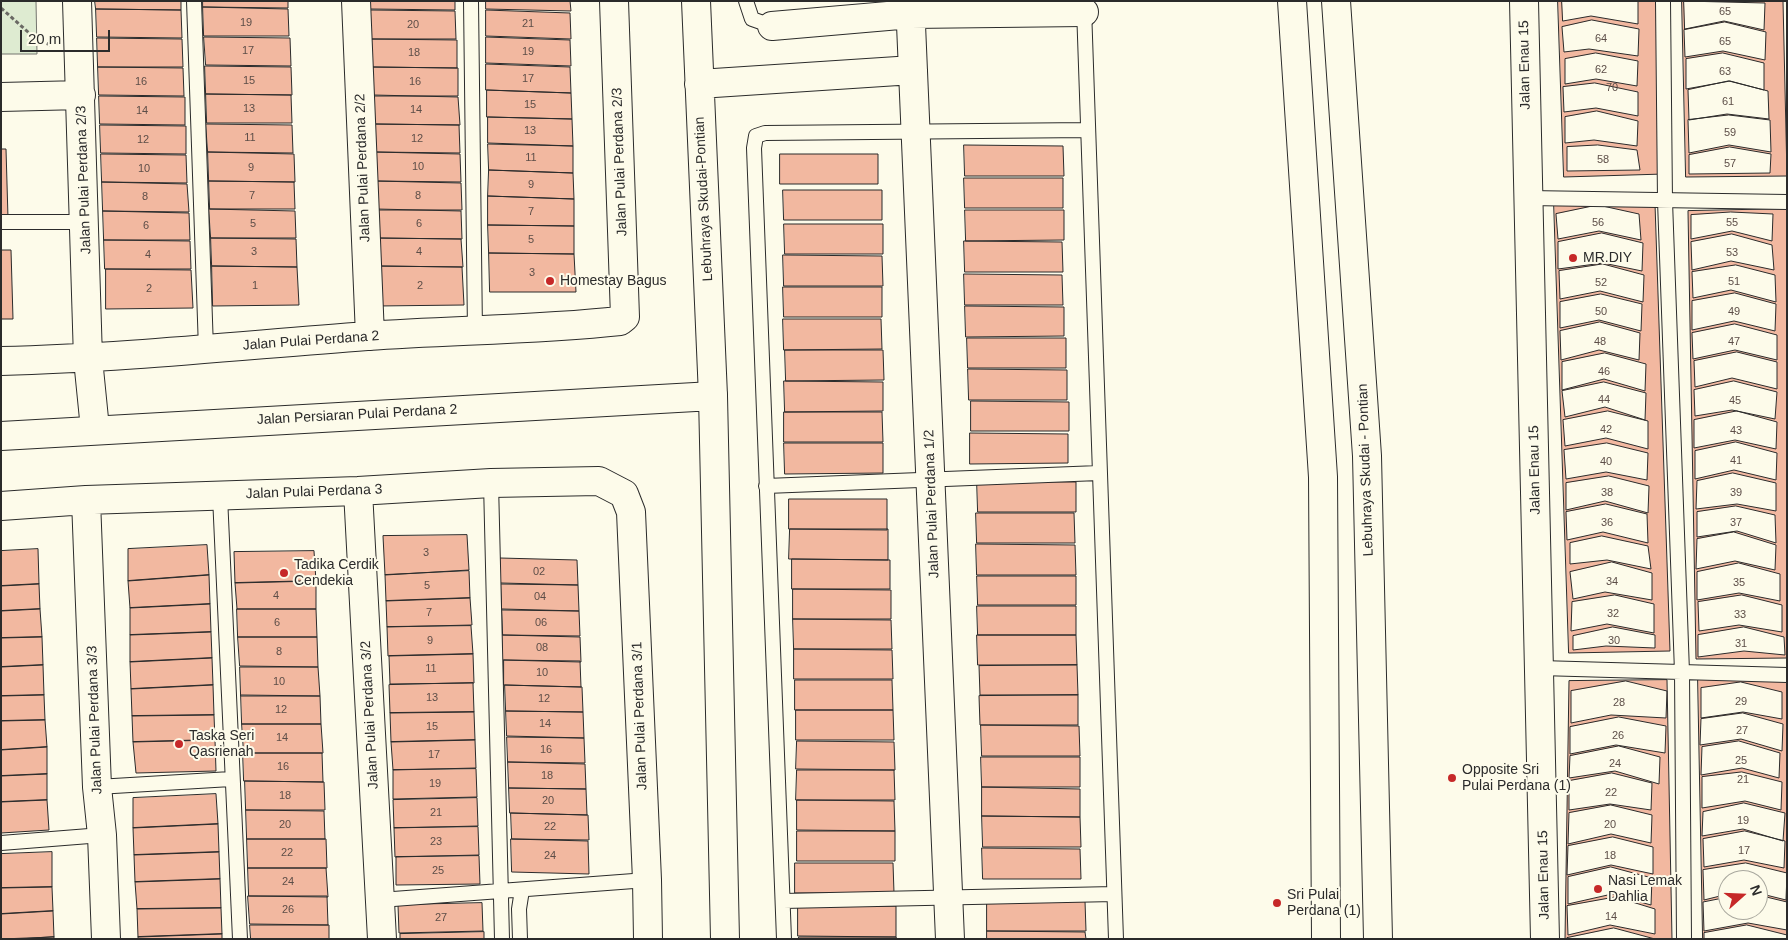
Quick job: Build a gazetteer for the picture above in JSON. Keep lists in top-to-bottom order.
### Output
{
  "streets": {
    "main road": [
      "Jalan Enau 15",
      "Jalan Pulai Perdana 2/3",
      "Jalan Pulai Perdana 2/2",
      "Lebuhraya Skudai-Pontian",
      "Jalan Pulai Perdana 2",
      "Jalan Persiaran Pulai Perdana 2",
      "Lebuhraya Skudai - Pontian",
      "Jalan Pulai Perdana 3",
      "Jalan Pulai Perdana 1/2",
      "Jalan Pulai Perdana 3/2",
      "Jalan Pulai Perdana 3/1",
      "Jalan Pulai Perdana 3/3"
    ]
  },
  "crossings": [
    ["Jalan Pulai Perdana 2/3", "Jalan Pulai Perdana 2"],
    ["Jalan Pulai Perdana 2/3", "Jalan Persiaran Pulai Perdana 2"],
    ["Jalan Pulai Perdana 2/2", "Jalan Pulai Perdana 2"],
    ["Lebuhraya Skudai-Pontian", "Jalan Persiaran Pulai Perdana 2"],
    ["Jalan Pulai Perdana 3", "Jalan Pulai Perdana 3/2"],
    ["Jalan Pulai Perdana 3", "Jalan Pulai Perdana 3/1"],
    ["Jalan Pulai Perdana 3", "Jalan Pulai Perdana 3/3"]
  ],
  "places": [
    "MR.DIY",
    "Homestay Bagus",
    "Tadika Cerdik Cendekia",
    "Taska Seri Qasrienah",
    "Opposite Sri Pulai Perdana (1)",
    "Nasi Lemak Dahlia",
    "Sri Pulai Perdana (1)"
  ],
  "house_numbers": [
    "65",
    "19",
    "21",
    "20",
    "64",
    "65",
    "17",
    "19",
    "18",
    "62",
    "63",
    "17",
    "15",
    "16",
    "16",
    "70",
    "61",
    "15",
    "13",
    "14",
    "14",
    "13",
    "59",
    "11",
    "12",
    "12",
    "11",
    "58",
    "57",
    "10",
    "9",
    "10",
    "9",
    "7",
    "8",
    "8",
    "7",
    "56",
    "55",
    "5",
    "6",
    "6",
    "5",
    "3",
    "4",
    "53",
    "4",
    "3",
    "51",
    "52",
    "1",
    "2",
    "2",
    "50",
    "49",
    "48",
    "47",
    "46",
    "44",
    "45",
    "42",
    "43",
    "41",
    "40",
    "38",
    "39",
    "36",
    "37",
    "3",
    "02",
    "34",
    "35",
    "5",
    "4",
    "04",
    "7",
    "32",
    "33",
    "6",
    "06",
    "9",
    "30",
    "31",
    "08",
    "8",
    "11",
    "10",
    "10",
    "13",
    "12",
    "29",
    "28",
    "12",
    "14",
    "15",
    "27",
    "26",
    "14",
    "16",
    "17",
    "25",
    "24",
    "16",
    "18",
    "21",
    "19",
    "22",
    "18",
    "20",
    "21",
    "19",
    "20",
    "20",
    "22",
    "23",
    "17",
    "22",
    "24",
    "18",
    "25",
    "24",
    "26",
    "14",
    "27"
  ],
  "scale_bar": "20 m",
  "north": "right"
}
